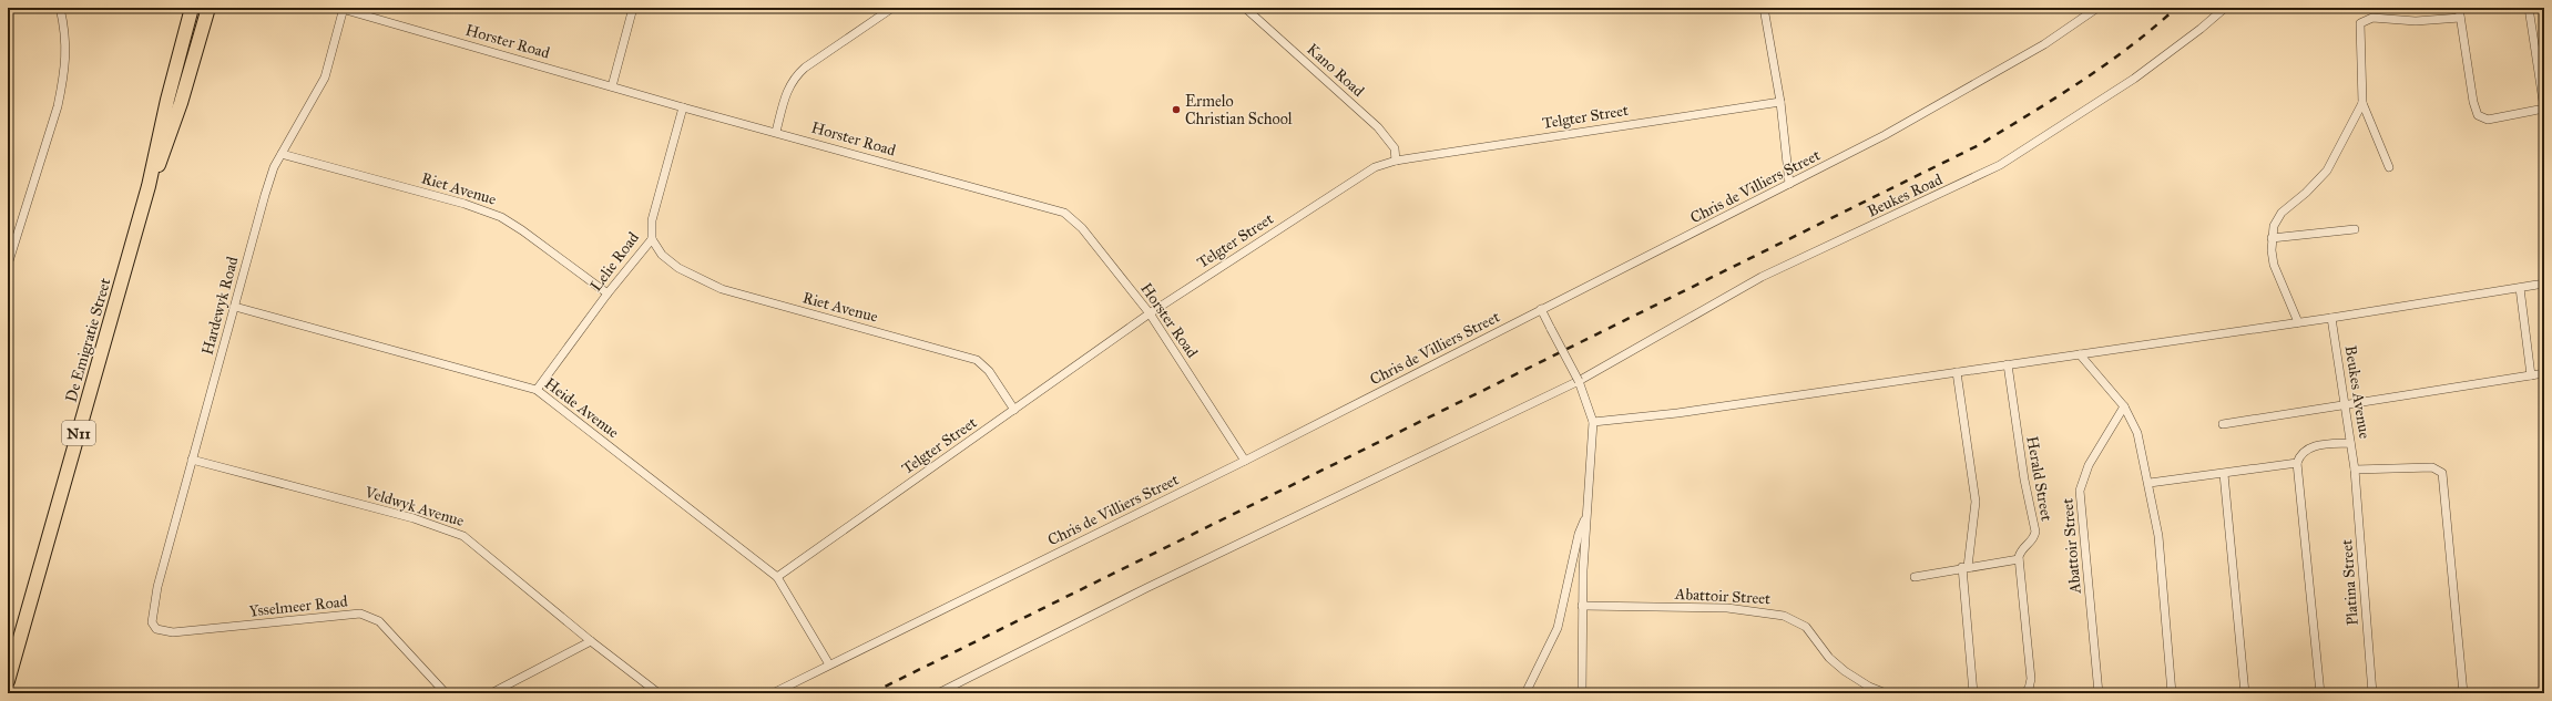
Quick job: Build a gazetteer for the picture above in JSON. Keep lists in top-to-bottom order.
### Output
{
  "streets": {
    "highway": ["De Emigratie Street", "N11"],
    "street": [
      "Horster Road",
      "Kano Road",
      "Telgter Street",
      "Chris de Villiers Street",
      "Riet Avenue",
      "Beukes Road",
      "Lelie Road",
      "Hardewyk Road",
      "Beukes Avenue",
      "Heide Avenue",
      "Herald Street",
      "Veldwyk Avenue",
      "Abattoir Street",
      "Platina Street",
      "Ysselmeer Road"
    ]
  },
  "crossings": [
    ["Horster Road", "Telgter Street"],
    ["Horster Road", "Chris de Villiers Street"],
    ["Horster Road", "Lelie Road"],
    ["Horster Road", "Hardewyk Road"],
    ["Kano Road", "Telgter Street"],
    ["Telgter Street", "Riet Avenue"],
    ["Telgter Street", "Heide Avenue"],
    ["Chris de Villiers Street", "Heide Avenue"],
    ["Riet Avenue", "Lelie Road"],
    ["Riet Avenue", "Hardewyk Road"],
    ["Lelie Road", "Heide Avenue"],
    ["Hardewyk Road", "Heide Avenue"],
    ["Hardewyk Road", "Veldwyk Avenue"],
    ["Hardewyk Road", "Ysselmeer Road"],
    ["Beukes Avenue", "Platina Street"]
  ],
  "places": ["Ermelo Christian School"]
}
